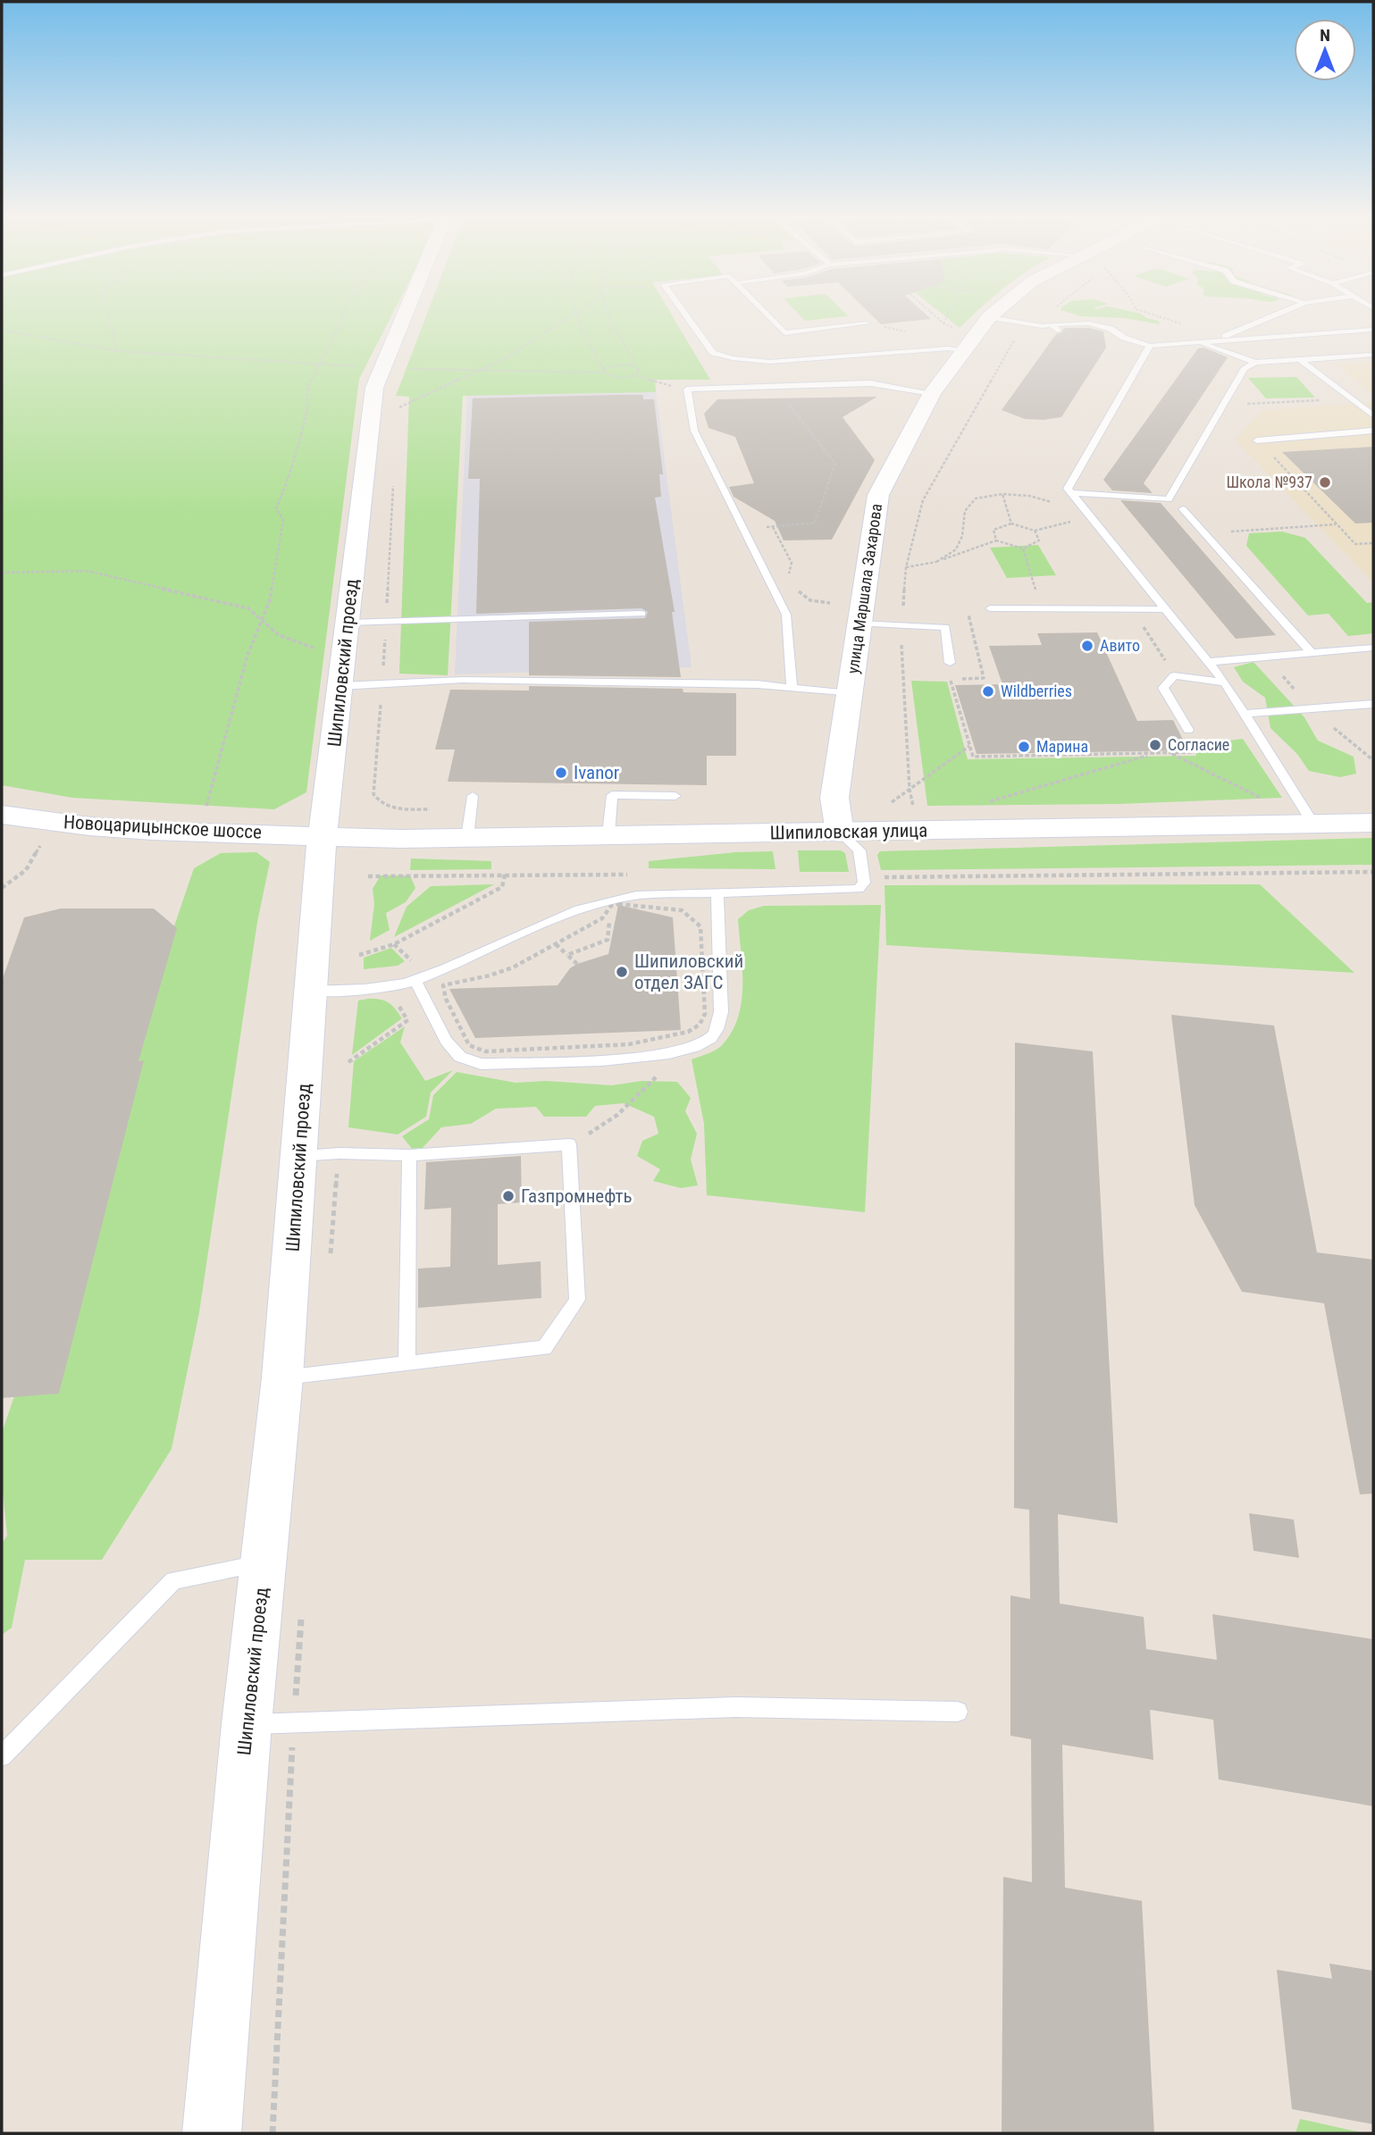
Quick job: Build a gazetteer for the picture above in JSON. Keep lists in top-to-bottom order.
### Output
{
  "streets": {
    "main road": [
      "улица Маршала Захарова",
      "Шипиловский проезд",
      "Новоцарицынское шоссе",
      "Шипиловская улица"
    ]
  },
  "crossings": [
    ["улица Маршала Захарова", "Шипиловская улица"],
    ["Шипиловский проезд", "Новоцарицынское шоссе"],
    ["Шипиловский проезд", "Шипиловская улица"],
    ["Новоцарицынское шоссе", "Шипиловская улица"]
  ],
  "places": [
    "Школа №937",
    "Авито",
    "Wildberries",
    "Согласие",
    "Марина",
    "Ivanor",
    "Шипиловский отдел ЗАГС",
    "Газпромнефть"
  ],
  "north": "top"
}
